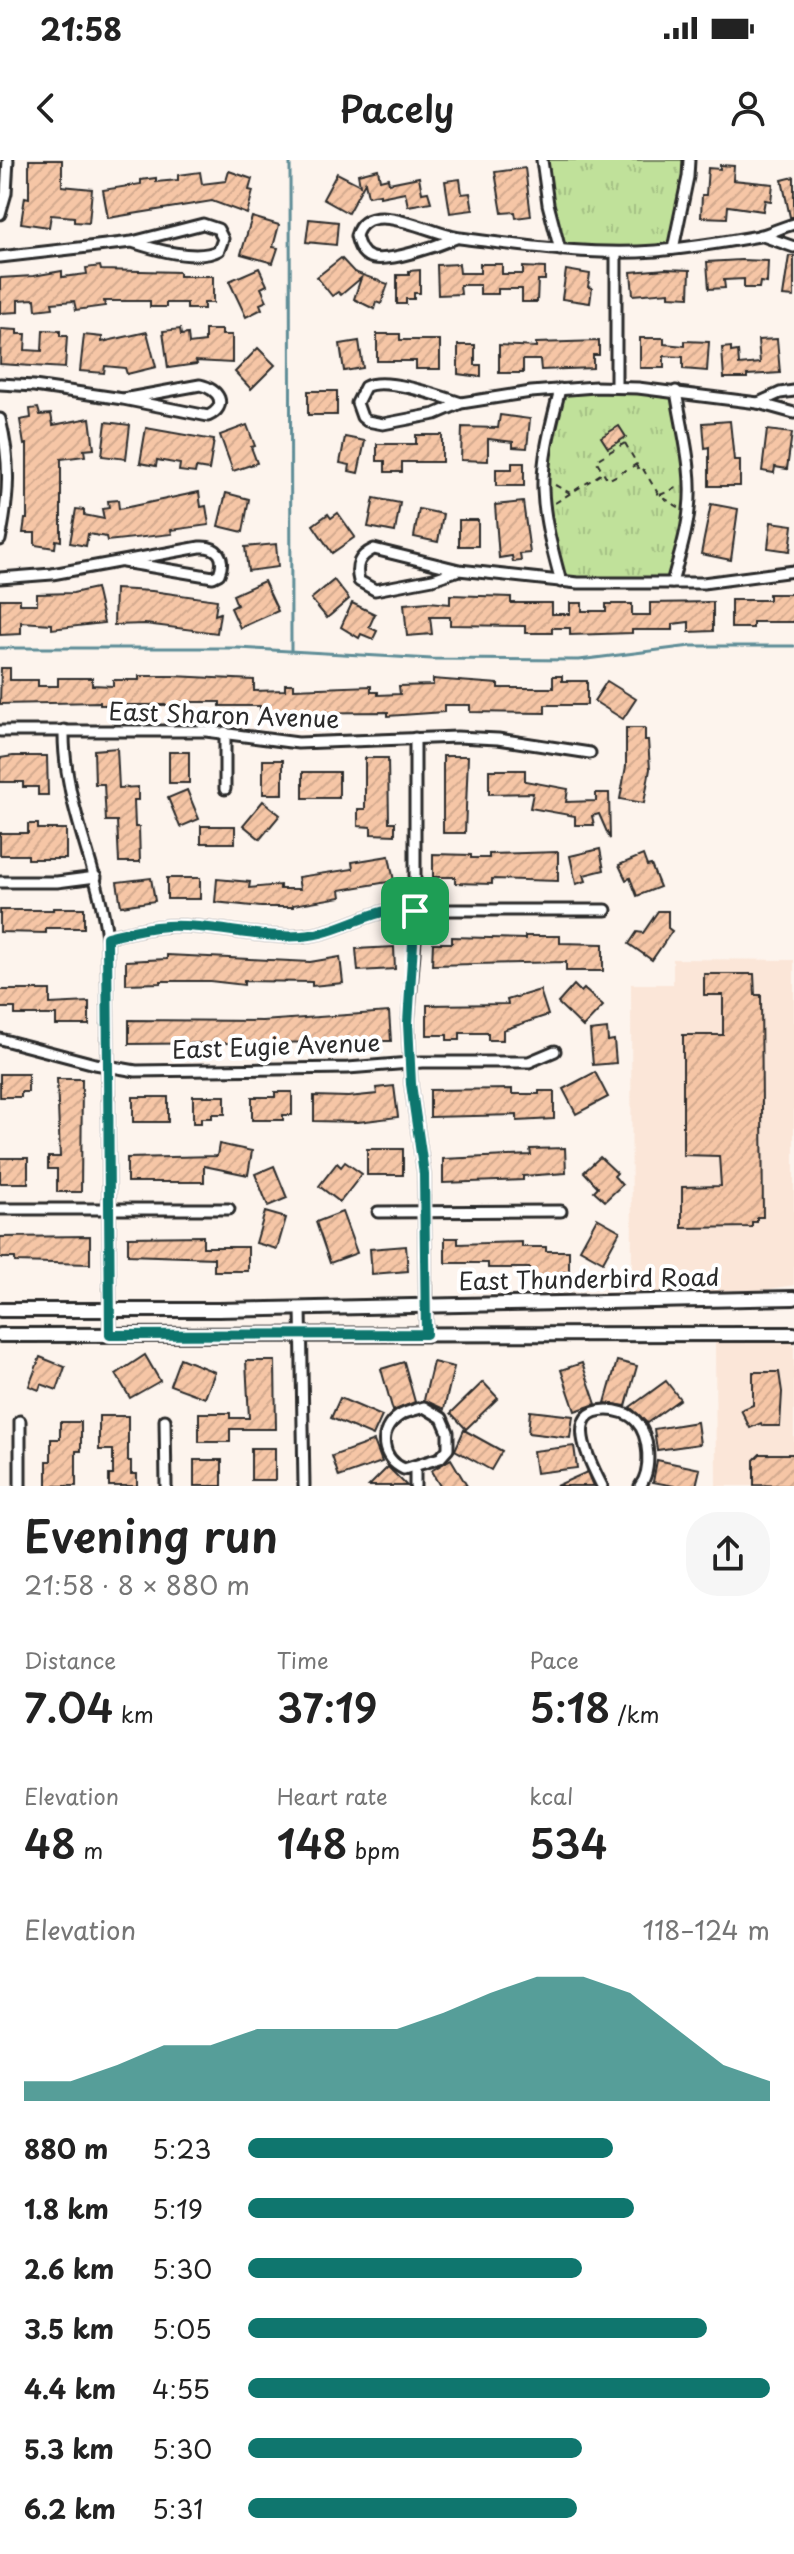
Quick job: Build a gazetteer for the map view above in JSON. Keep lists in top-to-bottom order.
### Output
{
  "streets": {
    "main road": ["East Thunderbird Road"],
    "street": ["East Sharon Avenue", "East Eugie Avenue"]
  },
  "page": {
    "status": "21:58",
    "header": "Pacely",
    "heading": ["Evening run", "21:58 · 8 × 880 m"],
    "stats": [
      ["Distance", "7.04 km"],
      ["Time", "37:19"],
      ["Pace", "5:18 /km"],
      ["Elevation", "48 m"],
      ["Heart rate", "148 bpm"],
      ["kcal", "534"]
    ],
    "chart": ["Elevation", "118–124 m"],
    "list": [
      {
        "name": "880 m",
        "note": "5:23"
      },
      {
        "name": "1.8 km",
        "note": "5:19"
      },
      {
        "name": "2.6 km",
        "note": "5:30"
      },
      {
        "name": "3.5 km",
        "note": "5:05"
      },
      {
        "name": "4.4 km",
        "note": "4:55"
      },
      {
        "name": "5.3 km",
        "note": "5:30"
      },
      {
        "name": "6.2 km",
        "note": "5:31"
      }
    ]
  }
}
